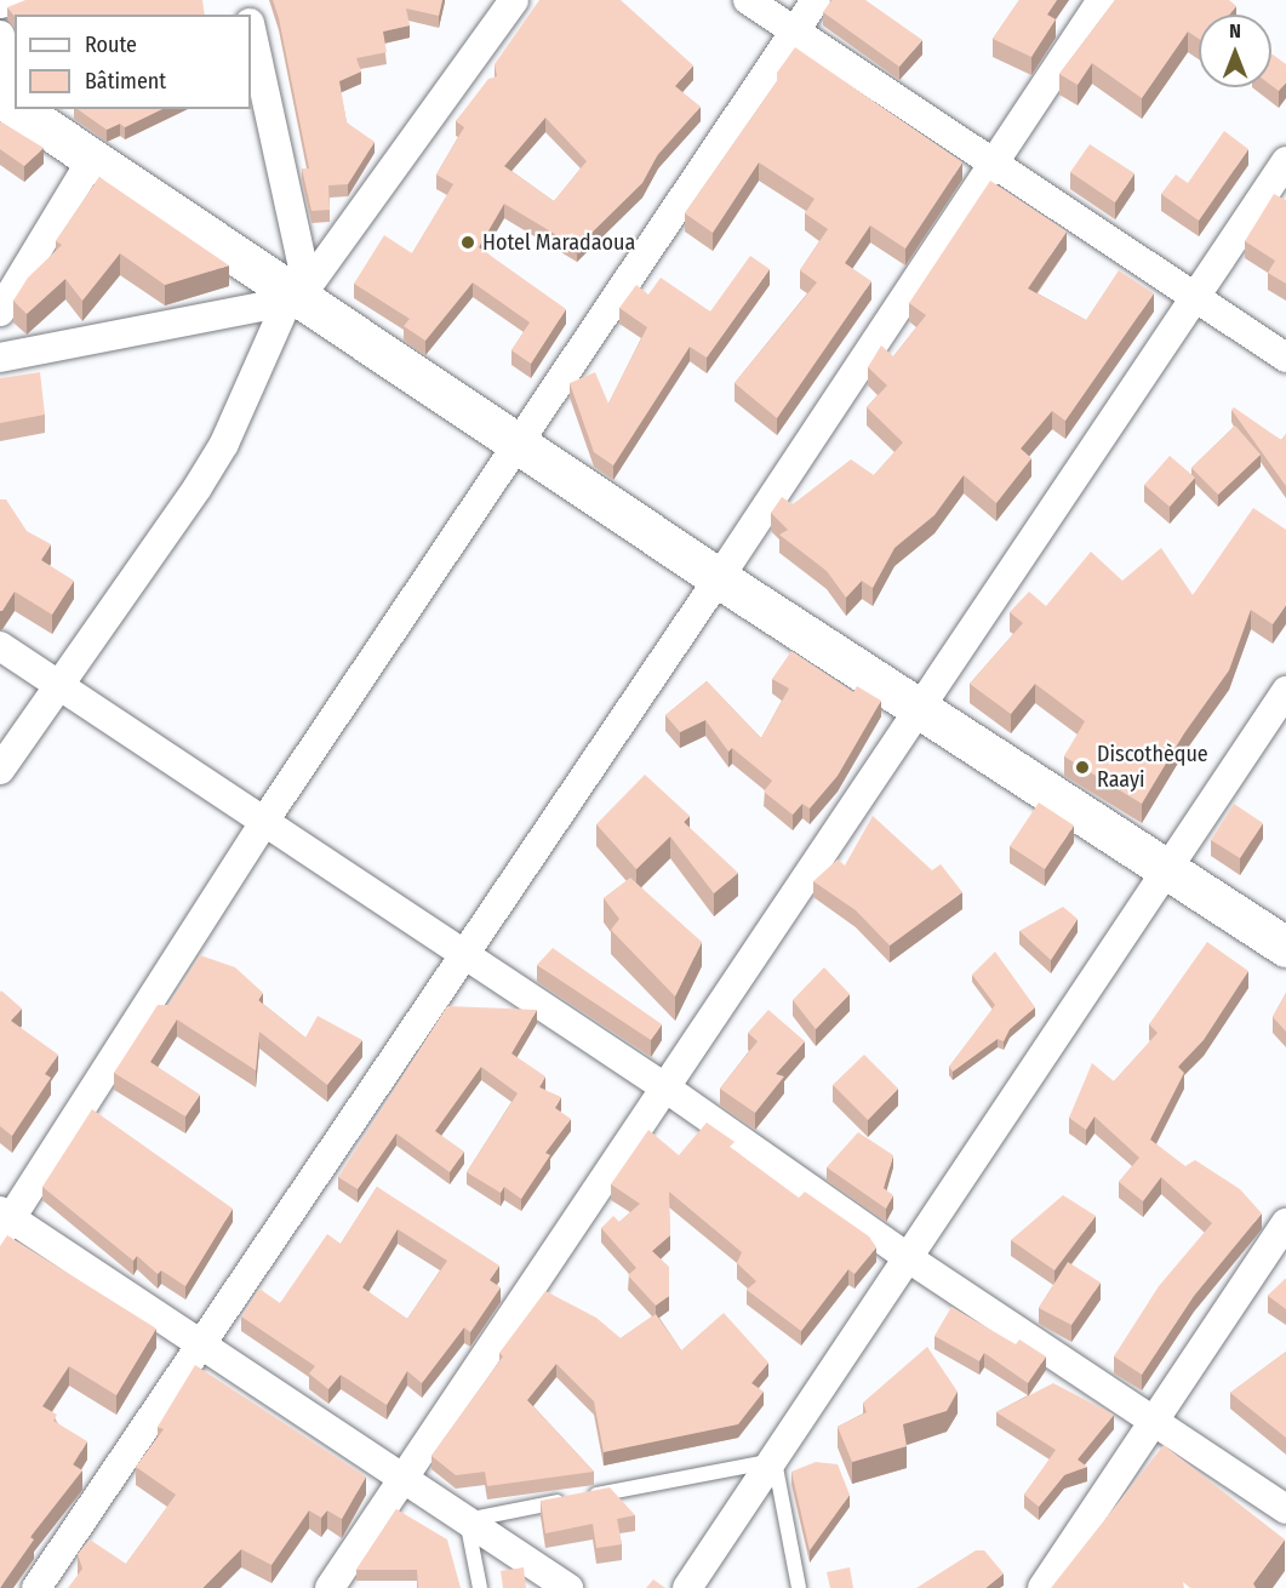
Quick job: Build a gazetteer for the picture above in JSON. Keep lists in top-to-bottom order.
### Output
{
  "places": ["Hotel Maradaoua", "Discothèque Raayi"],
  "legend": ["Route", "Bâtiment"],
  "north": "top"
}
